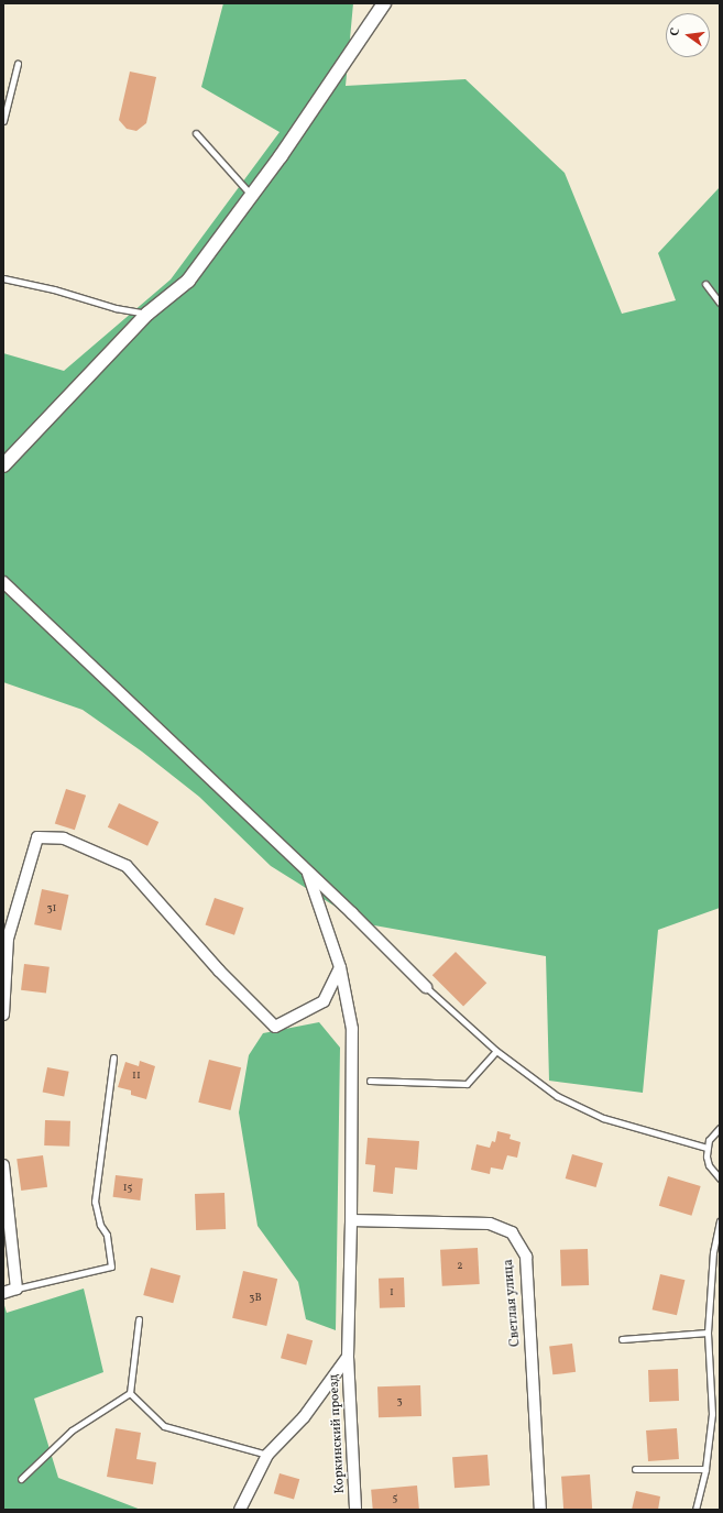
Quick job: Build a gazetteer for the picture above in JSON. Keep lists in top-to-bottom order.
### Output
{
  "streets": {
    "street": ["Светлая улица", "Коркинский проезд"]
  },
  "crossings": [
    ["Светлая улица", "Коркинский проезд"]
  ],
  "house_numbers": [
    "31",
    "11",
    "15",
    "2",
    "1",
    "3В",
    "3",
    "5"
  ],
  "north": "left"
}
